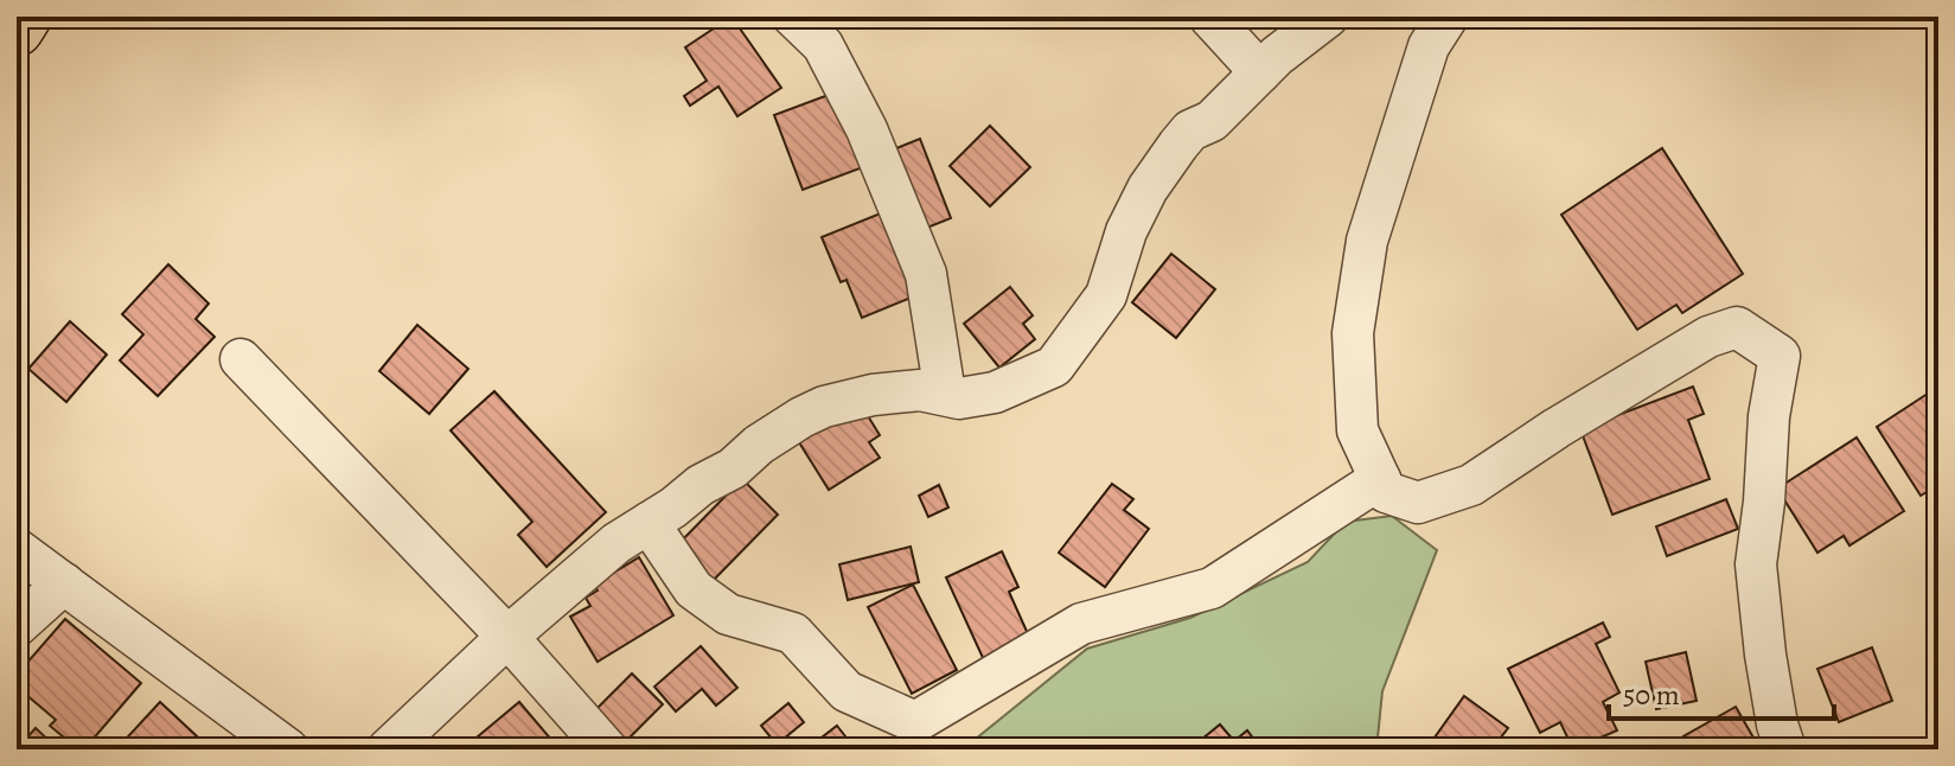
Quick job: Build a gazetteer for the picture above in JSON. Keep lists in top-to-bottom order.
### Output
{
  "scale_bar": "50 m"
}
